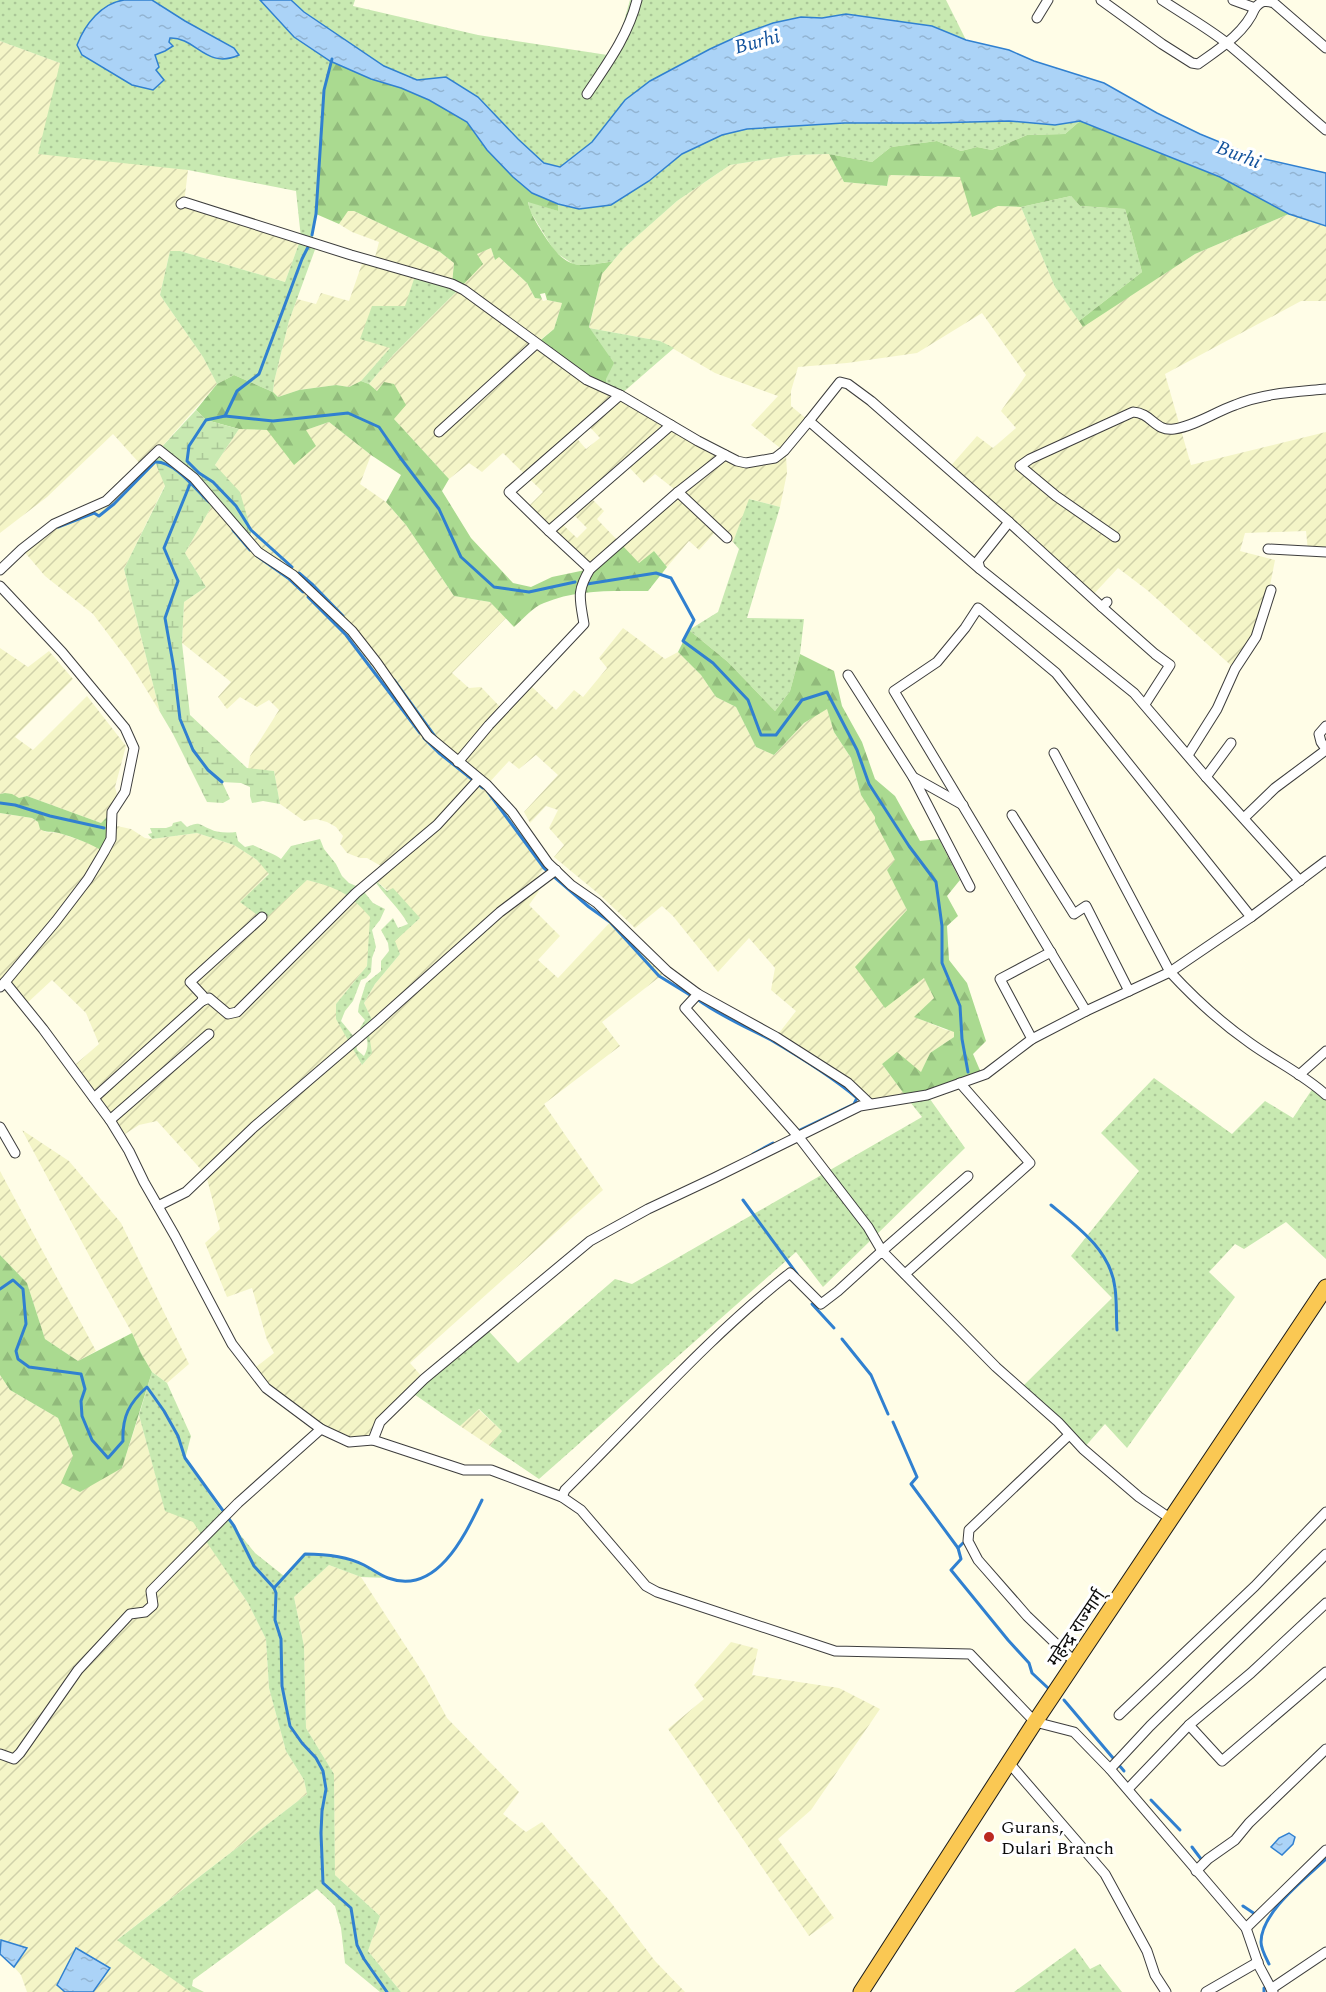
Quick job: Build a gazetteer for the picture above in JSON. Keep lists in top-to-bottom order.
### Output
{
  "streets": {
    "highway": ["महेन्द्र राज्मार्ग्"]
  },
  "water": ["Burhi"],
  "places": ["Gurans, Dulari Branch"]
}
